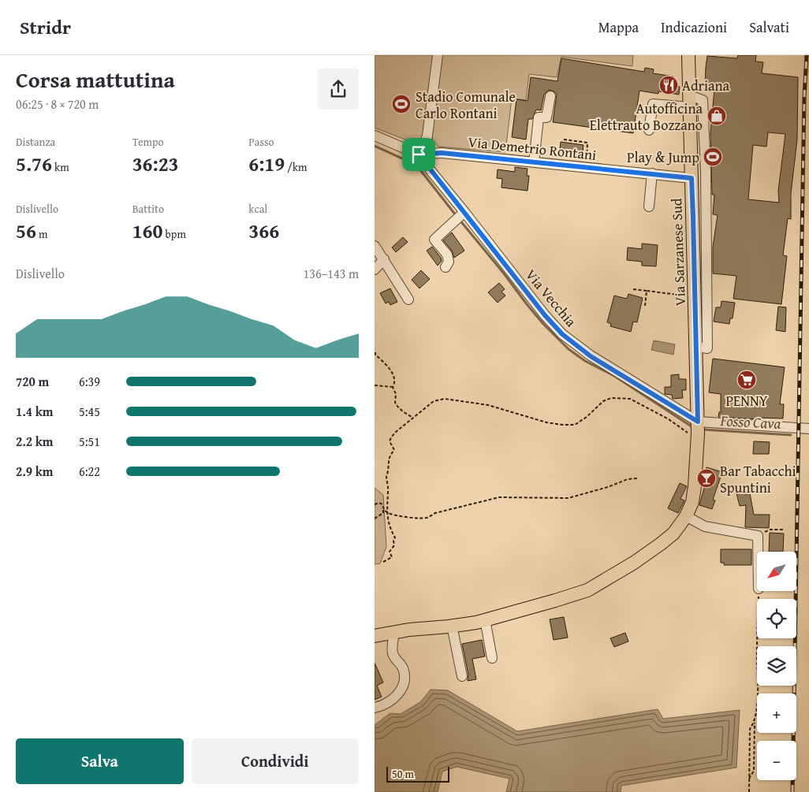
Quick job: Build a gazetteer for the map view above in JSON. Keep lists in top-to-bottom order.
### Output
{
  "streets": {
    "main road": ["Via Sarzanese Sud"],
    "street": ["Via Demetrio Rontani", "Via Vecchia"]
  },
  "crossings": [
    ["Via Demetrio Rontani", "Via Sarzanese Sud"],
    ["Via Demetrio Rontani", "Via Vecchia"],
    ["Via Sarzanese Sud", "Via Vecchia"]
  ],
  "water": ["Fosso Cava"],
  "places": {
    "restaurant": ["Adriana"],
    "sports": ["Stadio Comunale Carlo Rontani", "Play & Jump"],
    "shop": ["Autofficina Elettrauto Bozzano"],
    "supermarket": ["PENNY"],
    "bar": ["Bar Tabacchi Spuntini"]
  },
  "scale_bar": "50 m",
  "north": "bottom left",
  "page": {
    "header": "Stridr",
    "nav": ["Mappa", "Indicazioni", "Salvati"],
    "heading": ["Corsa mattutina", "06:25 · 8 × 720 m"],
    "stats": [
      ["Distanza", "5.76 km"],
      ["Tempo", "36:23"],
      ["Passo", "6:19 /km"],
      ["Dislivello", "56 m"],
      ["Battito", "160 bpm"],
      ["kcal", "366"]
    ],
    "chart": ["Dislivello", "136–143 m"],
    "list": [
      {
        "name": "720 m",
        "note": "6:39"
      },
      {
        "name": "1.4 km",
        "note": "5:45"
      },
      {
        "name": "2.2 km",
        "note": "5:51"
      },
      {
        "name": "2.9 km",
        "note": "6:22"
      }
    ],
    "map_buttons": ["+", "−"],
    "buttons": ["Salva", "Condividi"],
    "scale": "50 m"
  }
}
